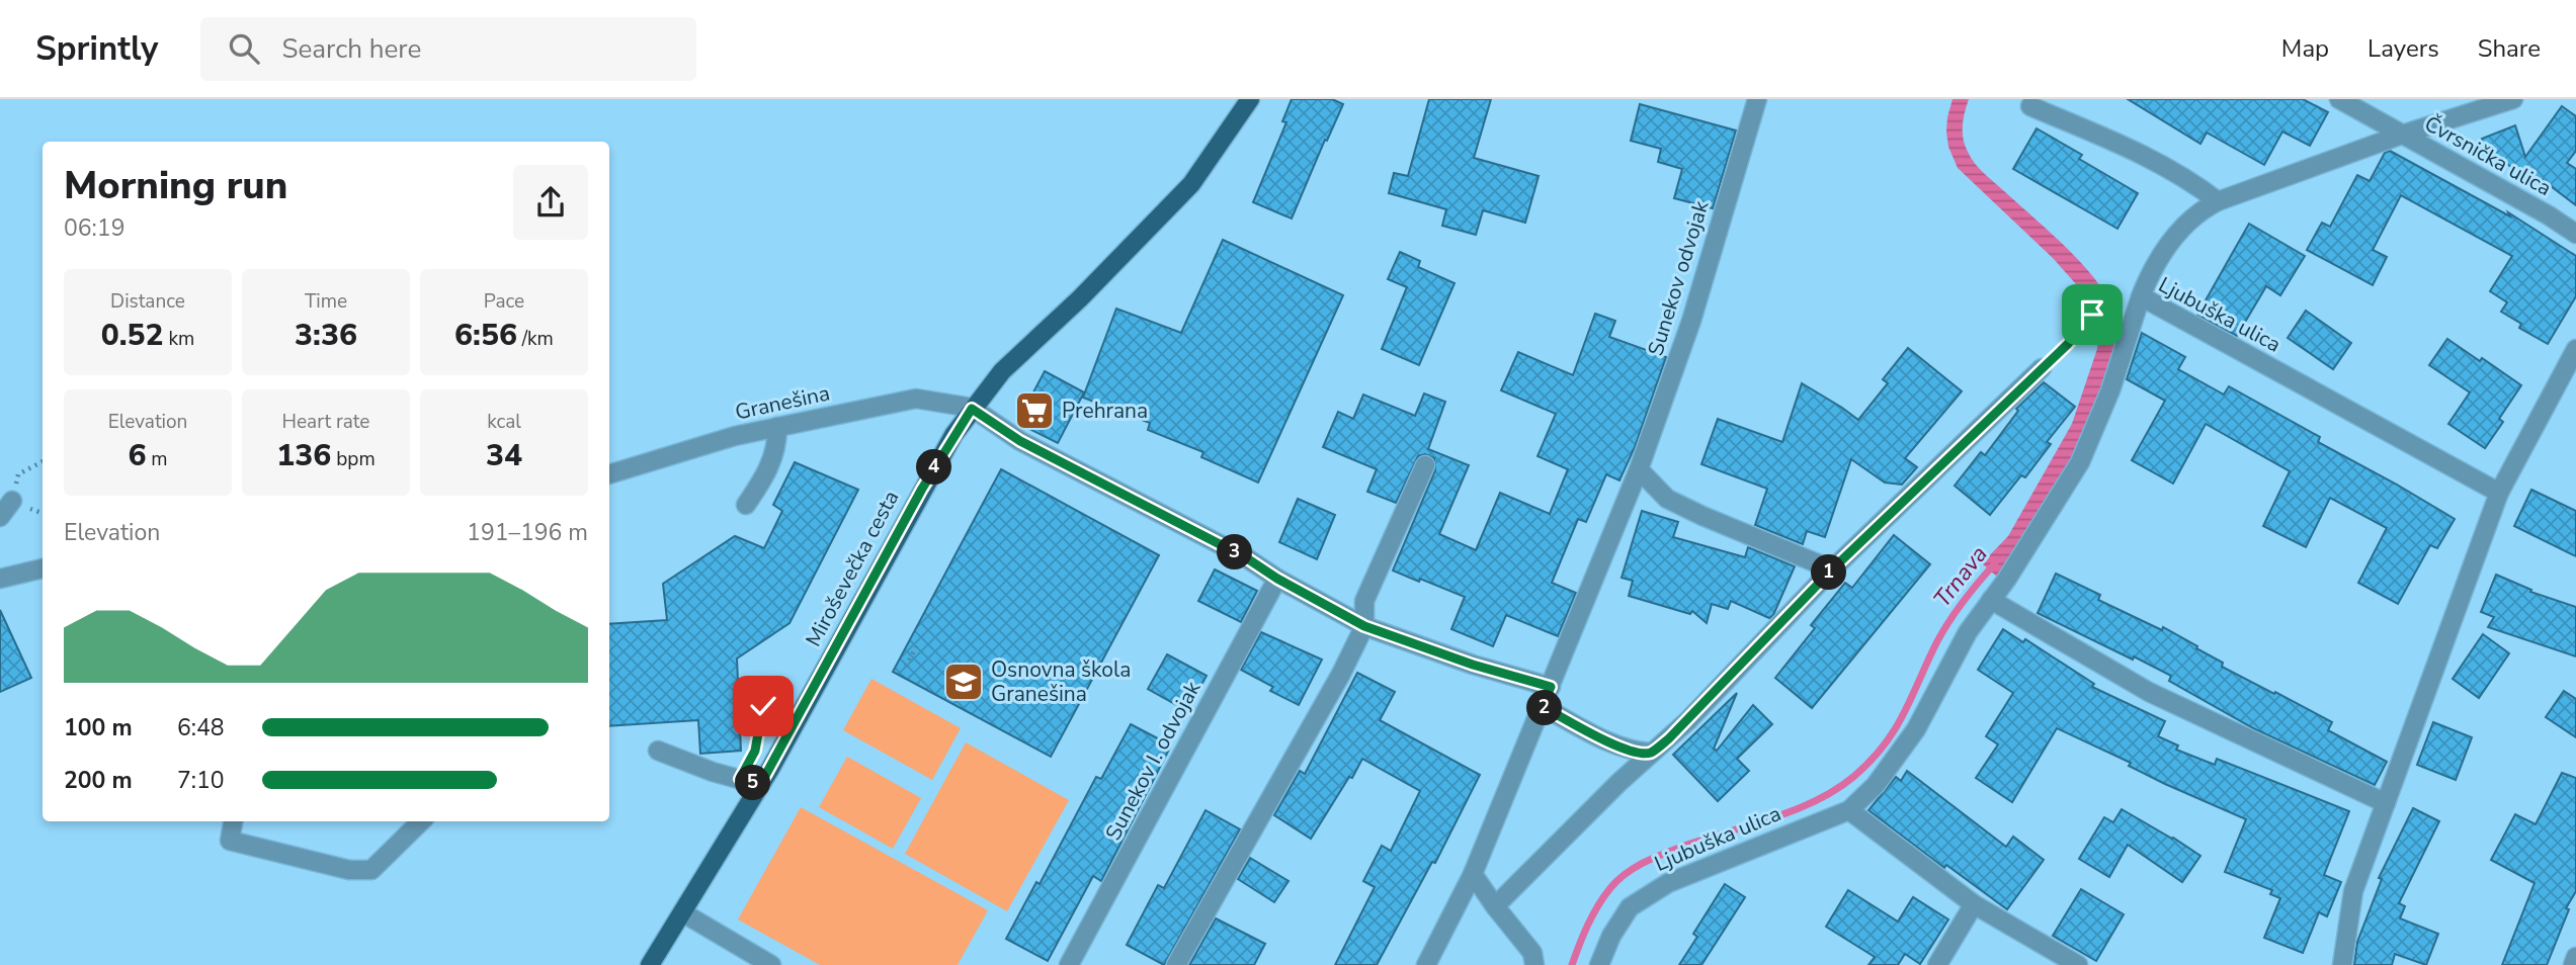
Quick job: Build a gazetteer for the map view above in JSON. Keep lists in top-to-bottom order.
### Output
{
  "streets": {
    "main road": ["Miroševečka cesta"],
    "street": [
      "Čvrsnička ulica",
      "Sunekov odvojak",
      "Ljubuška ulica",
      "Granešina",
      "Sunekov I. odvojak"
    ]
  },
  "crossings": [
    ["Granešina", "Miroševečka cesta"]
  ],
  "water": ["Trnava"],
  "places": {
    "supermarket": ["Prehrana"],
    "school or university": ["Osnovna škola Granešina"]
  },
  "page": {
    "header": "Sprintly",
    "search": "Search here",
    "nav": ["Map", "Layers", "Share"],
    "heading": ["Morning run", "06:19"],
    "stats": [
      ["Distance", "0.52 km"],
      ["Time", "3:36"],
      ["Pace", "6:56 /km"],
      ["Elevation", "6 m"],
      ["Heart rate", "136 bpm"],
      ["kcal", "34"]
    ],
    "pins": [
      "4",
      "3",
      "1",
      "2",
      "5"
    ],
    "chart": ["Elevation", "191–196 m"],
    "list": [
      {
        "name": "100 m",
        "note": "6:48"
      },
      {
        "name": "200 m",
        "note": "7:10"
      }
    ]
  }
}
